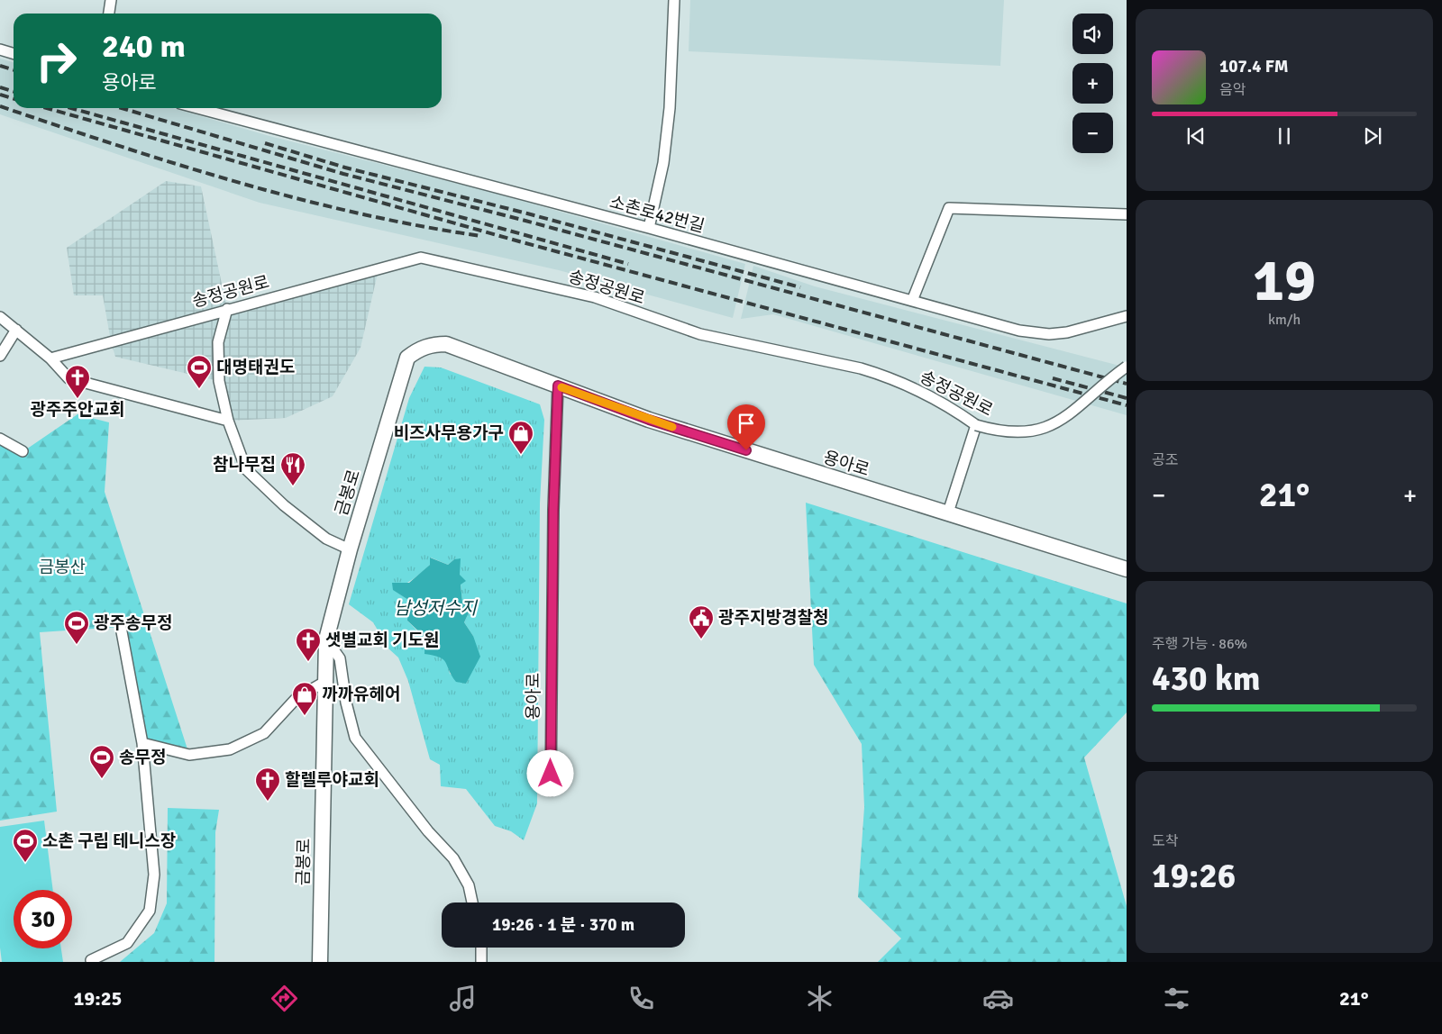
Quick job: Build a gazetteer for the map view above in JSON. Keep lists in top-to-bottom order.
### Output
{
  "streets": {
    "street": [
      "소촌로42번길",
      "송정공원로",
      "용아로",
      "금봉로"
    ]
  },
  "crossings": [
    ["용아로", "금봉로"]
  ],
  "water": ["남성저수지"],
  "parks": ["금봉산"],
  "places": {
    "sports": [
      "대명태권도",
      "광주송무정",
      "송무정",
      "소촌 구립 테니스장"
    ],
    "church": ["광주주안교회", "샛별교회 기도원", "할렐루야교회"],
    "shop": ["비즈사무용가구", "까까유헤어"],
    "restaurant": ["참나무집"],
    "public building": ["광주지방경찰청"]
  },
  "page": {
    "map_buttons": ["+", "−"],
    "turn": ["240 m", "용아로"],
    "song": ["107.4 FM", "음악"],
    "tile": [
      ["19", "km/h"],
      "공조",
      ["주행 가능 · 86%", "430 km"],
      ["도착", "19:26"]
    ],
    "heat": ["−", "21°", "+"],
    "limit": "30",
    "trip": "19:26 · 1 분 · 370 m",
    "tabs": ["19:25", "21°"]
  }
}
